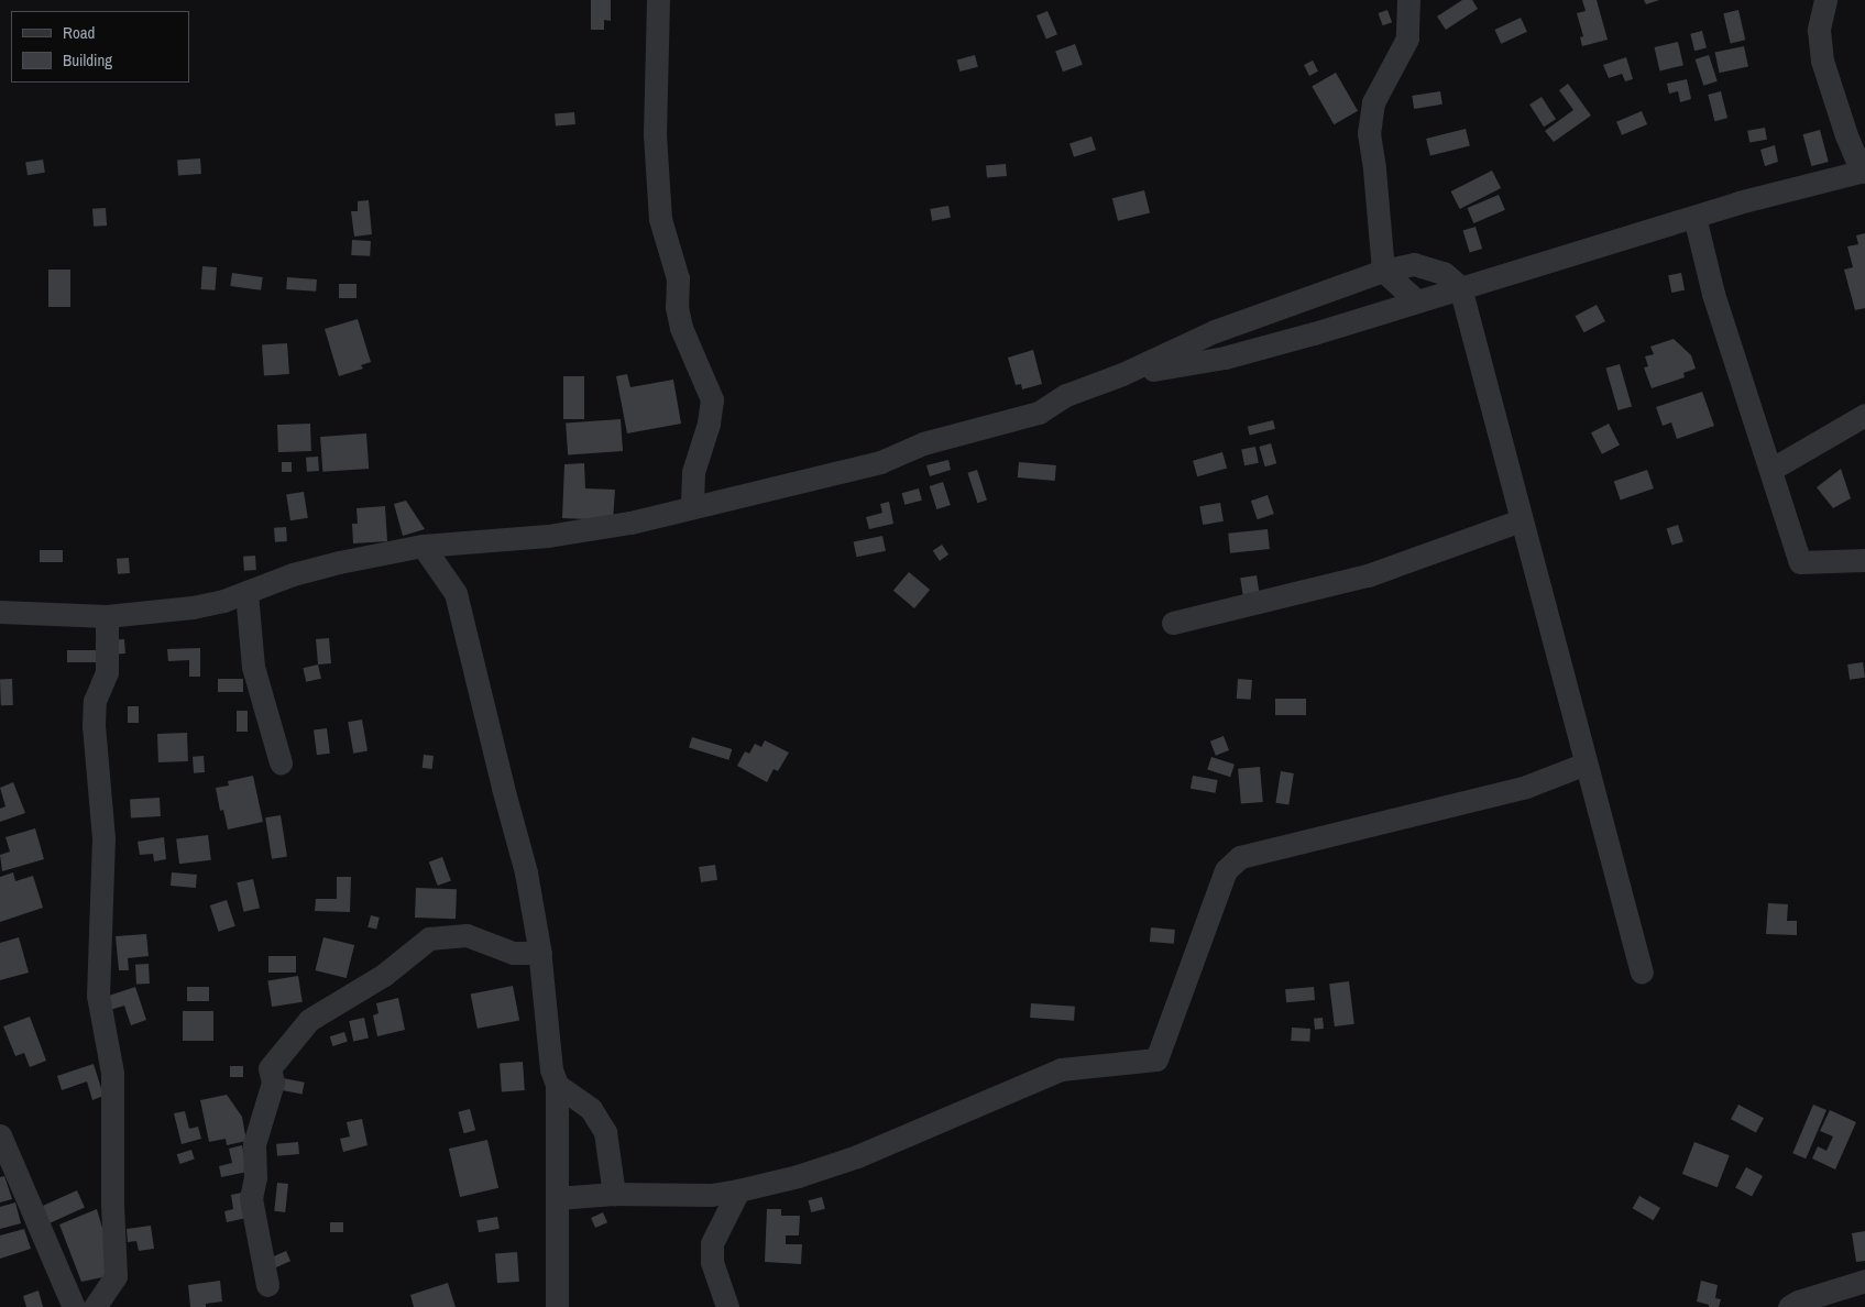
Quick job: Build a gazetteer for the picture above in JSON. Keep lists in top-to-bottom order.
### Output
{
  "legend": ["Road", "Building"]
}
